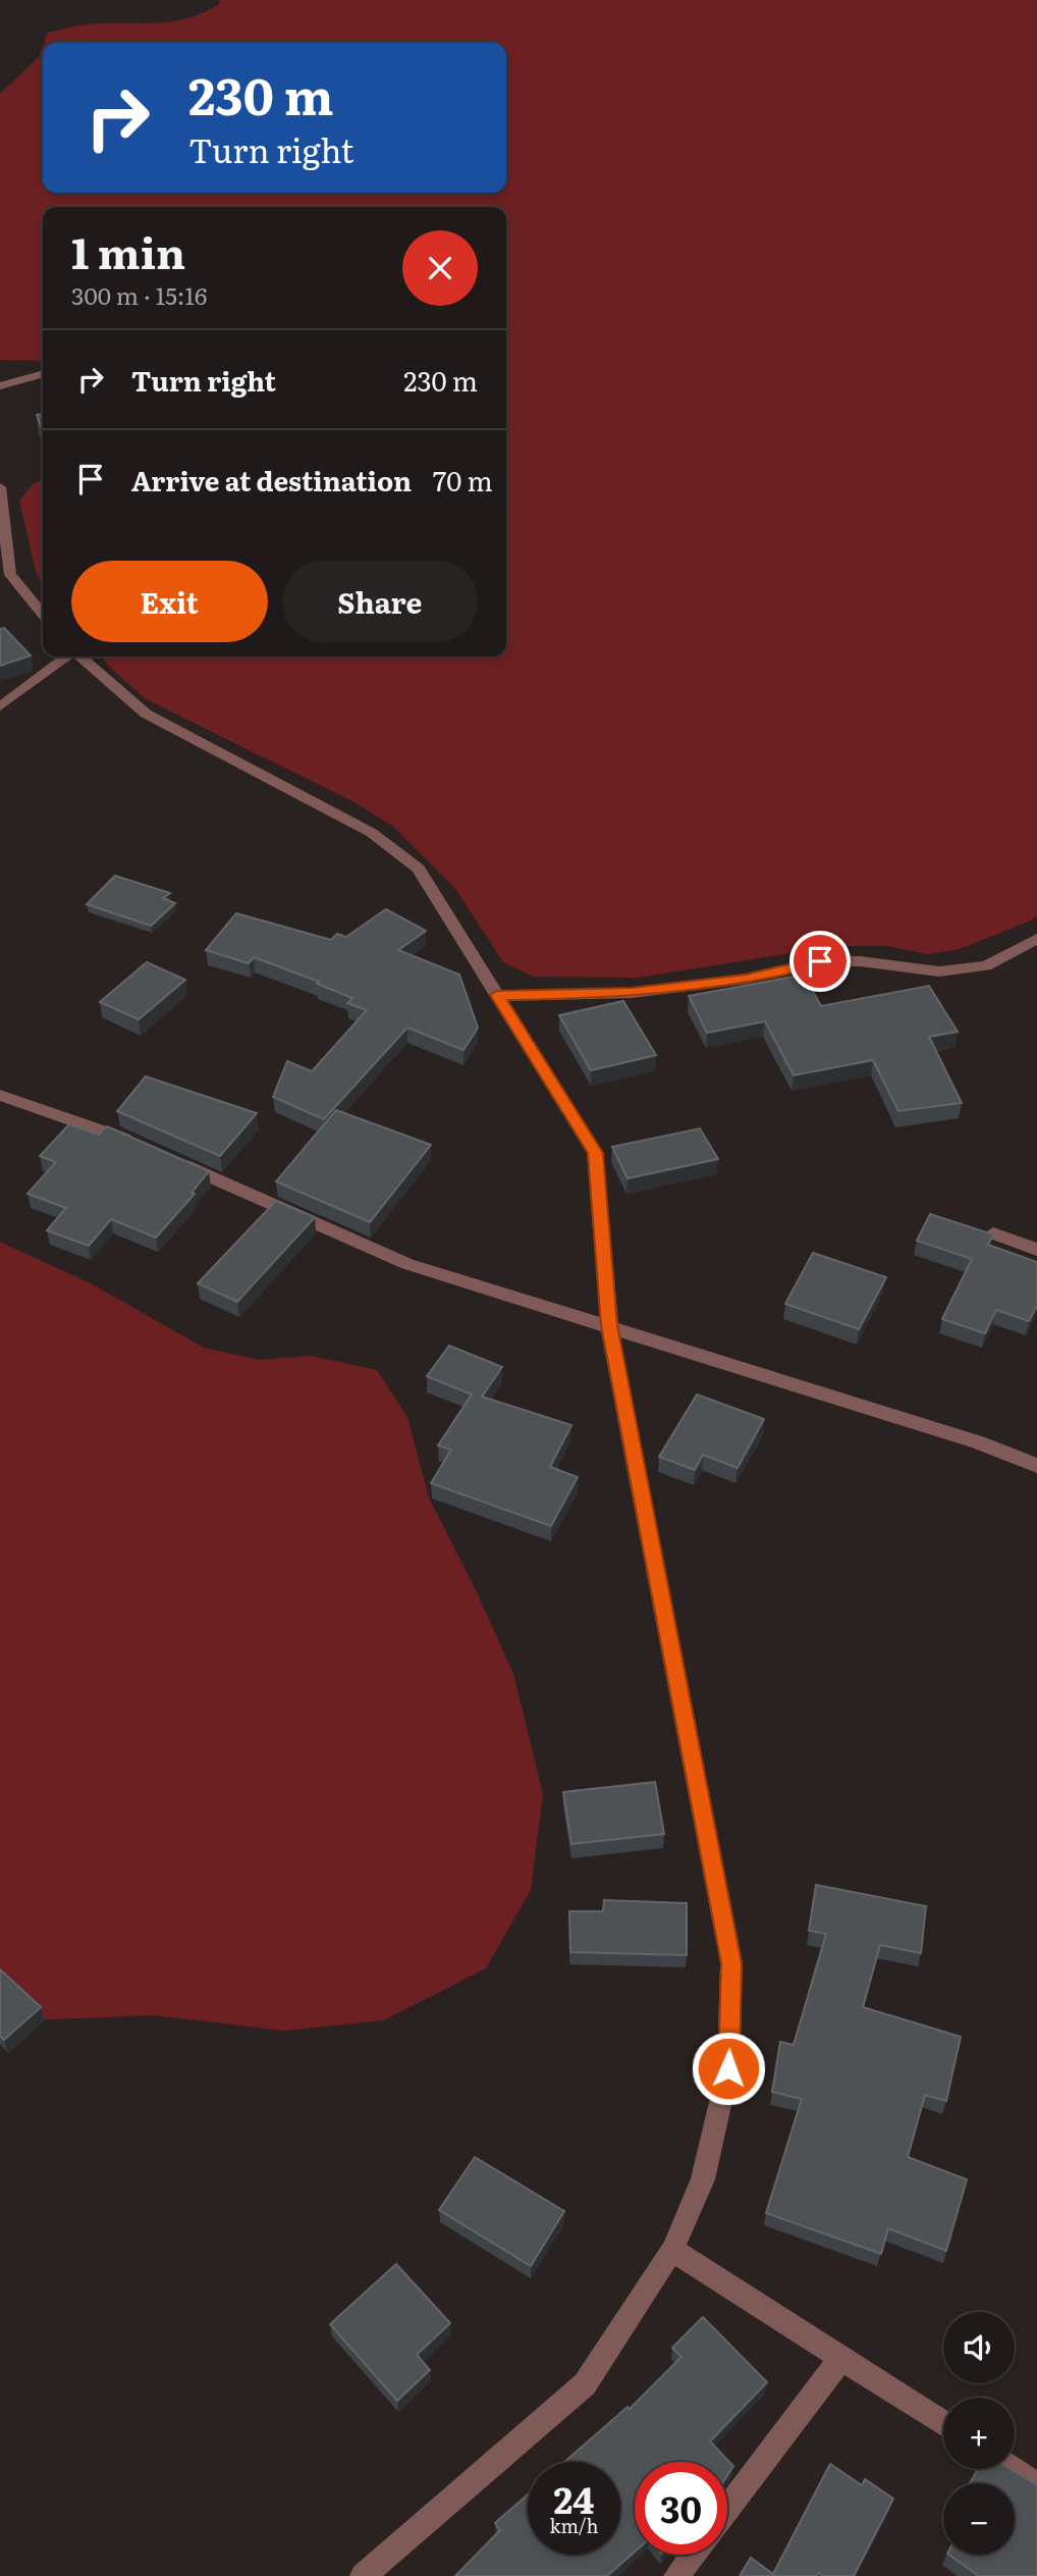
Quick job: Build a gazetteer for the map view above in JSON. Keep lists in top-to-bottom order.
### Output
{
  "page": {
    "turn": ["230 m", "Turn right"],
    "heading": ["1 min", "300 m · 15:16"],
    "list": [
      {
        "name": "Turn right",
        "value": "230 m"
      },
      {
        "name": "Arrive at destination",
        "value": "70 m"
      }
    ],
    "buttons": ["Exit", "Share"],
    "map_buttons": ["+", "−"],
    "speed": "24 km/h",
    "limit": "30"
  }
}
